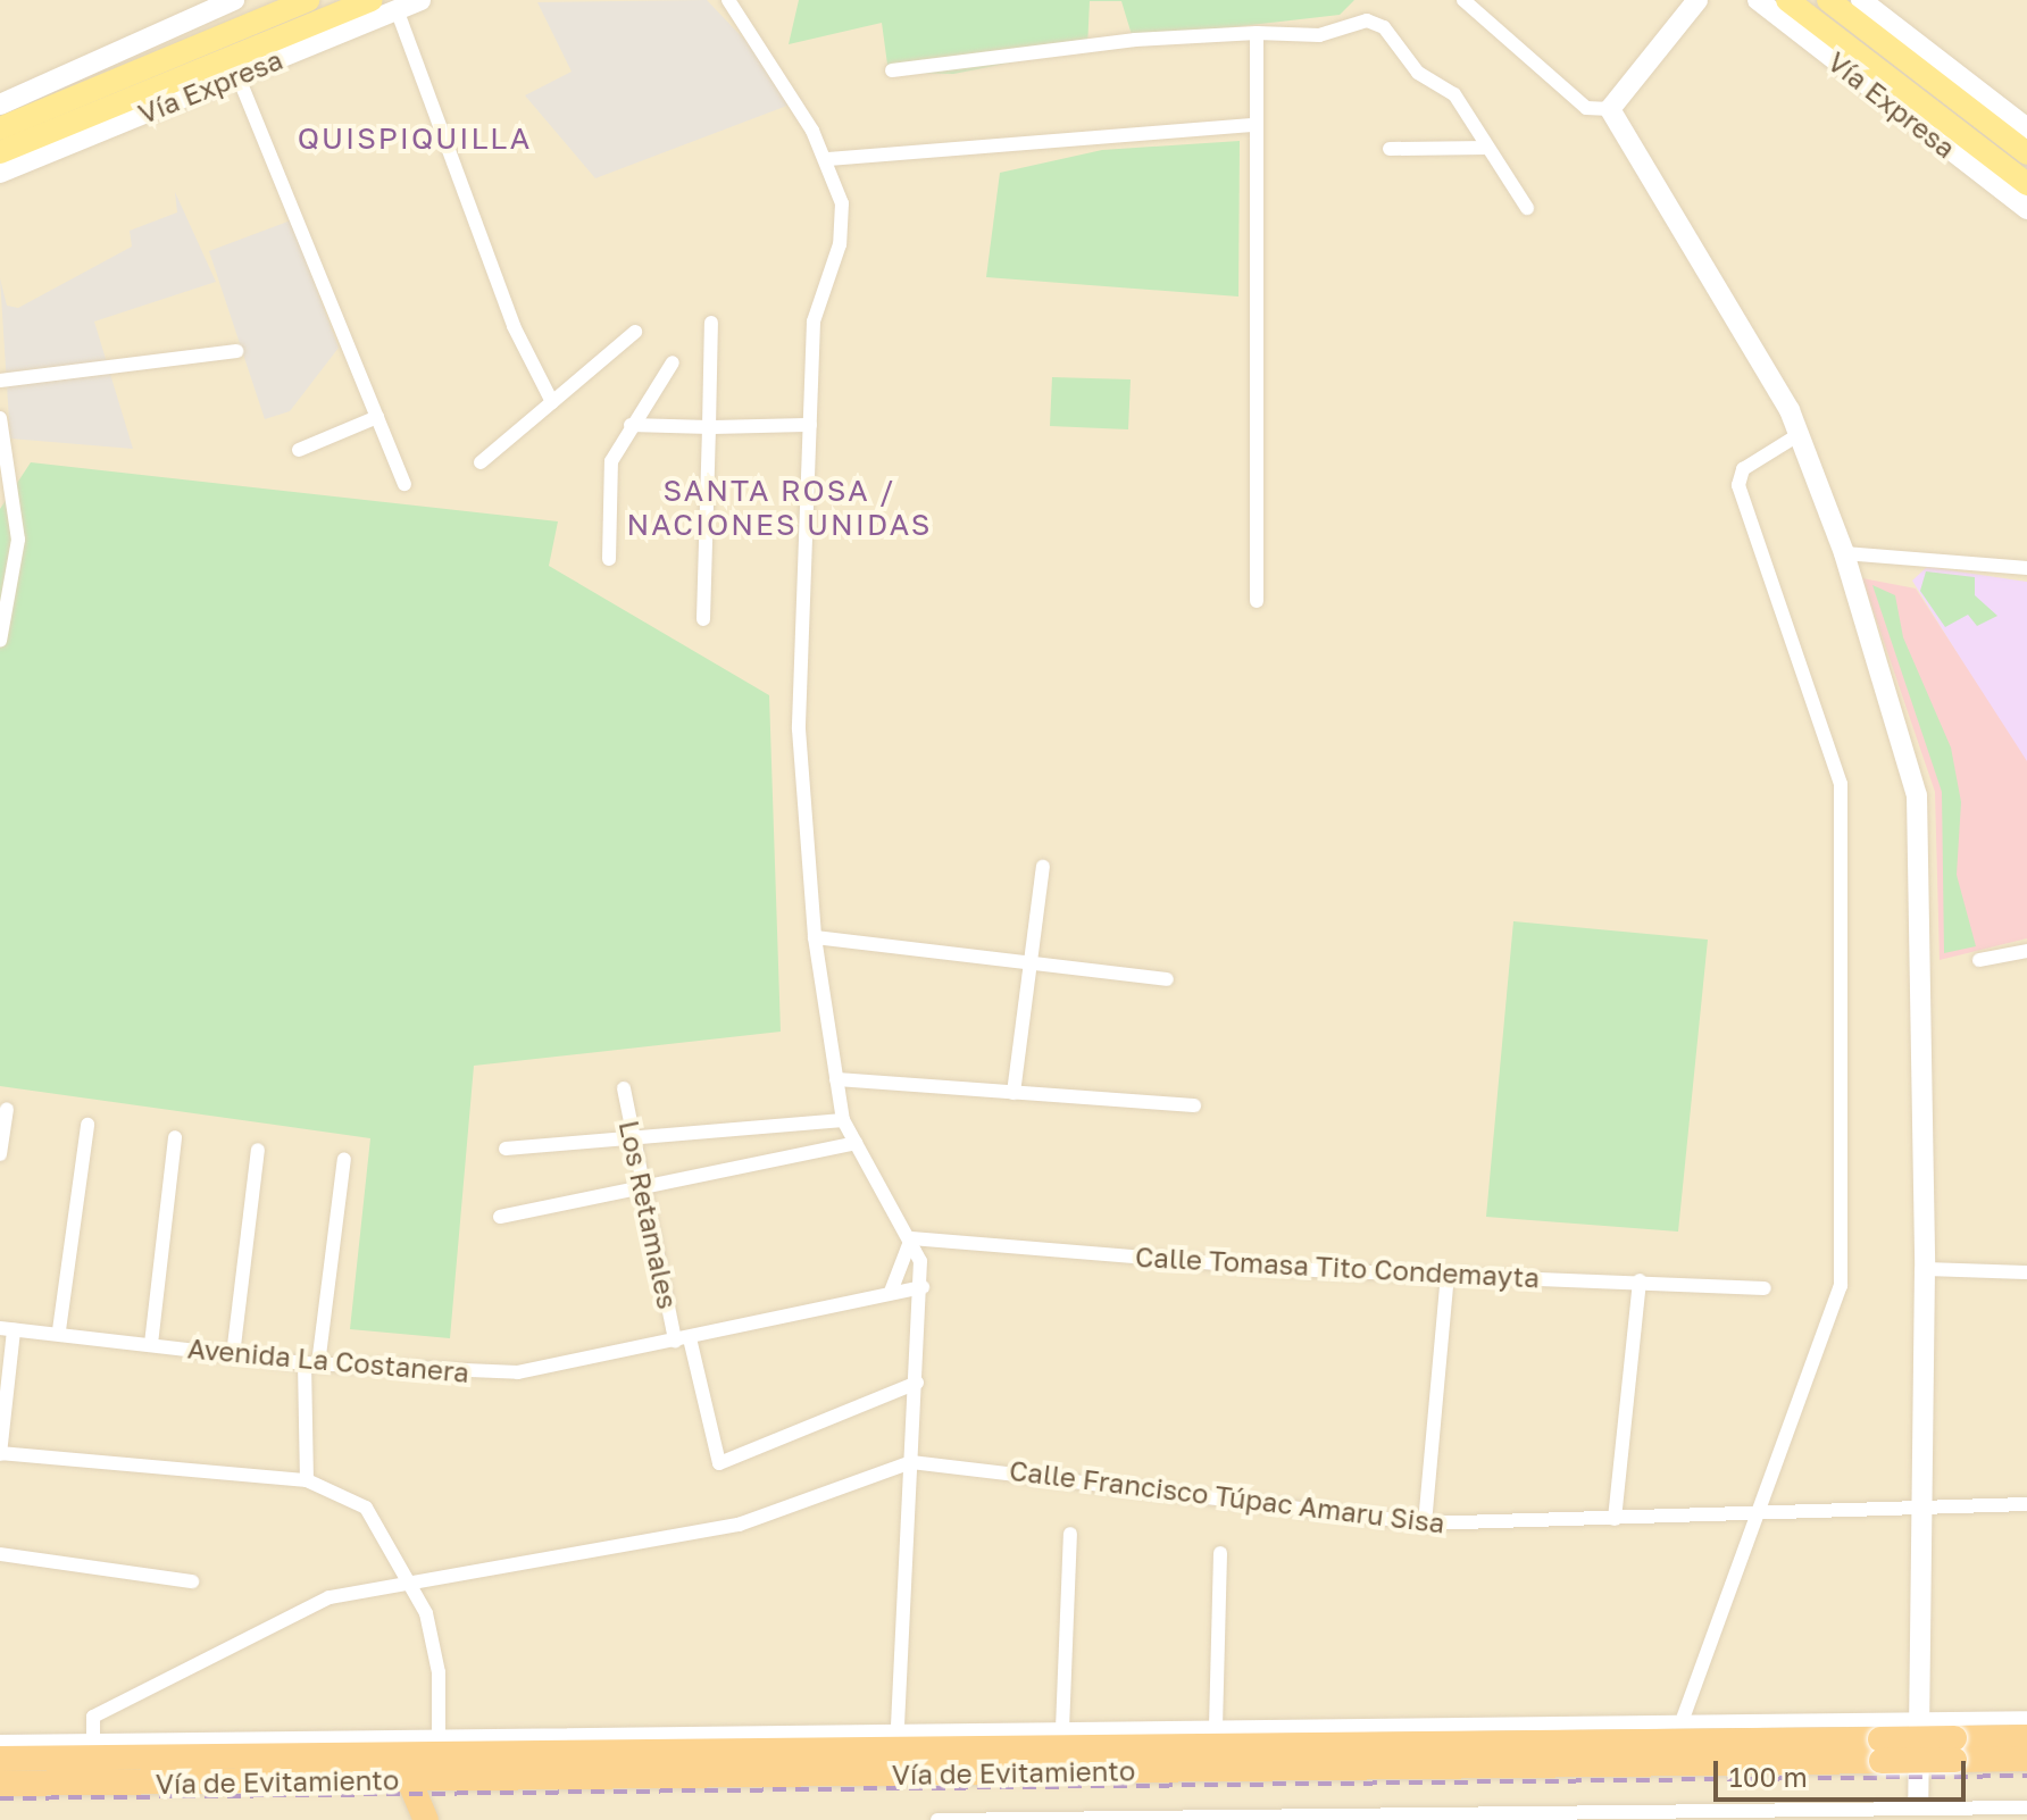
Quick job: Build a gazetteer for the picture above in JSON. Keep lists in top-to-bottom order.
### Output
{
  "streets": {
    "highway": ["Vía de Evitamiento"],
    "main road": ["Vía Expresa"],
    "street": [
      "Los Retamales",
      "Calle Tomasa Tito Condemayta",
      "Avenida La Costanera",
      "Calle Francisco Túpac Amaru Sisa"
    ]
  },
  "crossings": [
    ["Los Retamales", "Avenida La Costanera"],
    ["Los Retamales", "Vía de Evitamiento"],
    ["Calle Tomasa Tito Condemayta", "Vía de Evitamiento"],
    ["Avenida La Costanera", "Vía de Evitamiento"],
    ["Calle Francisco Túpac Amaru Sisa", "Vía de Evitamiento"]
  ],
  "districts": ["QUISPIQUILLA", "SANTA ROSA / NACIONES UNIDAS"],
  "scale_bar": "100 m"
}
